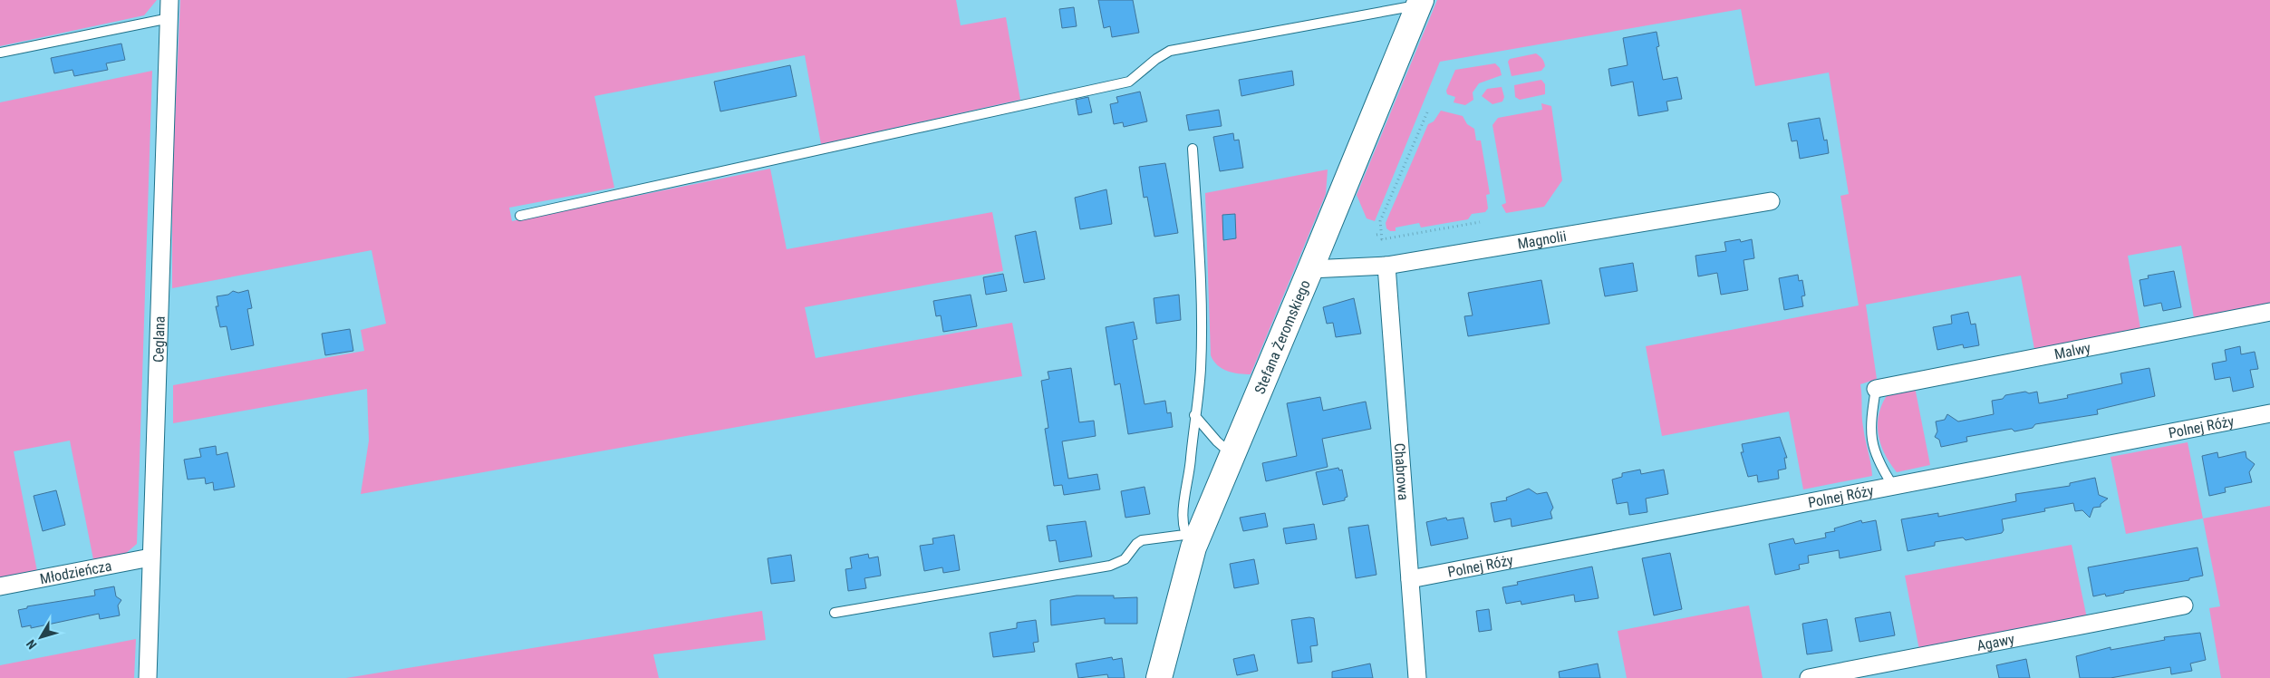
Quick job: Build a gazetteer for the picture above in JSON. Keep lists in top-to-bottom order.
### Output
{
  "streets": {
    "street": [
      "Magnolii",
      "Stefana Żeromskiego",
      "Ceglana",
      "Malwy",
      "Polnej Róży",
      "Chabrowa",
      "Młodzieńcza",
      "Agawy"
    ]
  },
  "crossings": [
    ["Magnolii", "Stefana Żeromskiego"],
    ["Magnolii", "Chabrowa"],
    ["Ceglana", "Młodzieńcza"],
    ["Polnej Róży", "Chabrowa"]
  ],
  "north": "bottom left"
}
